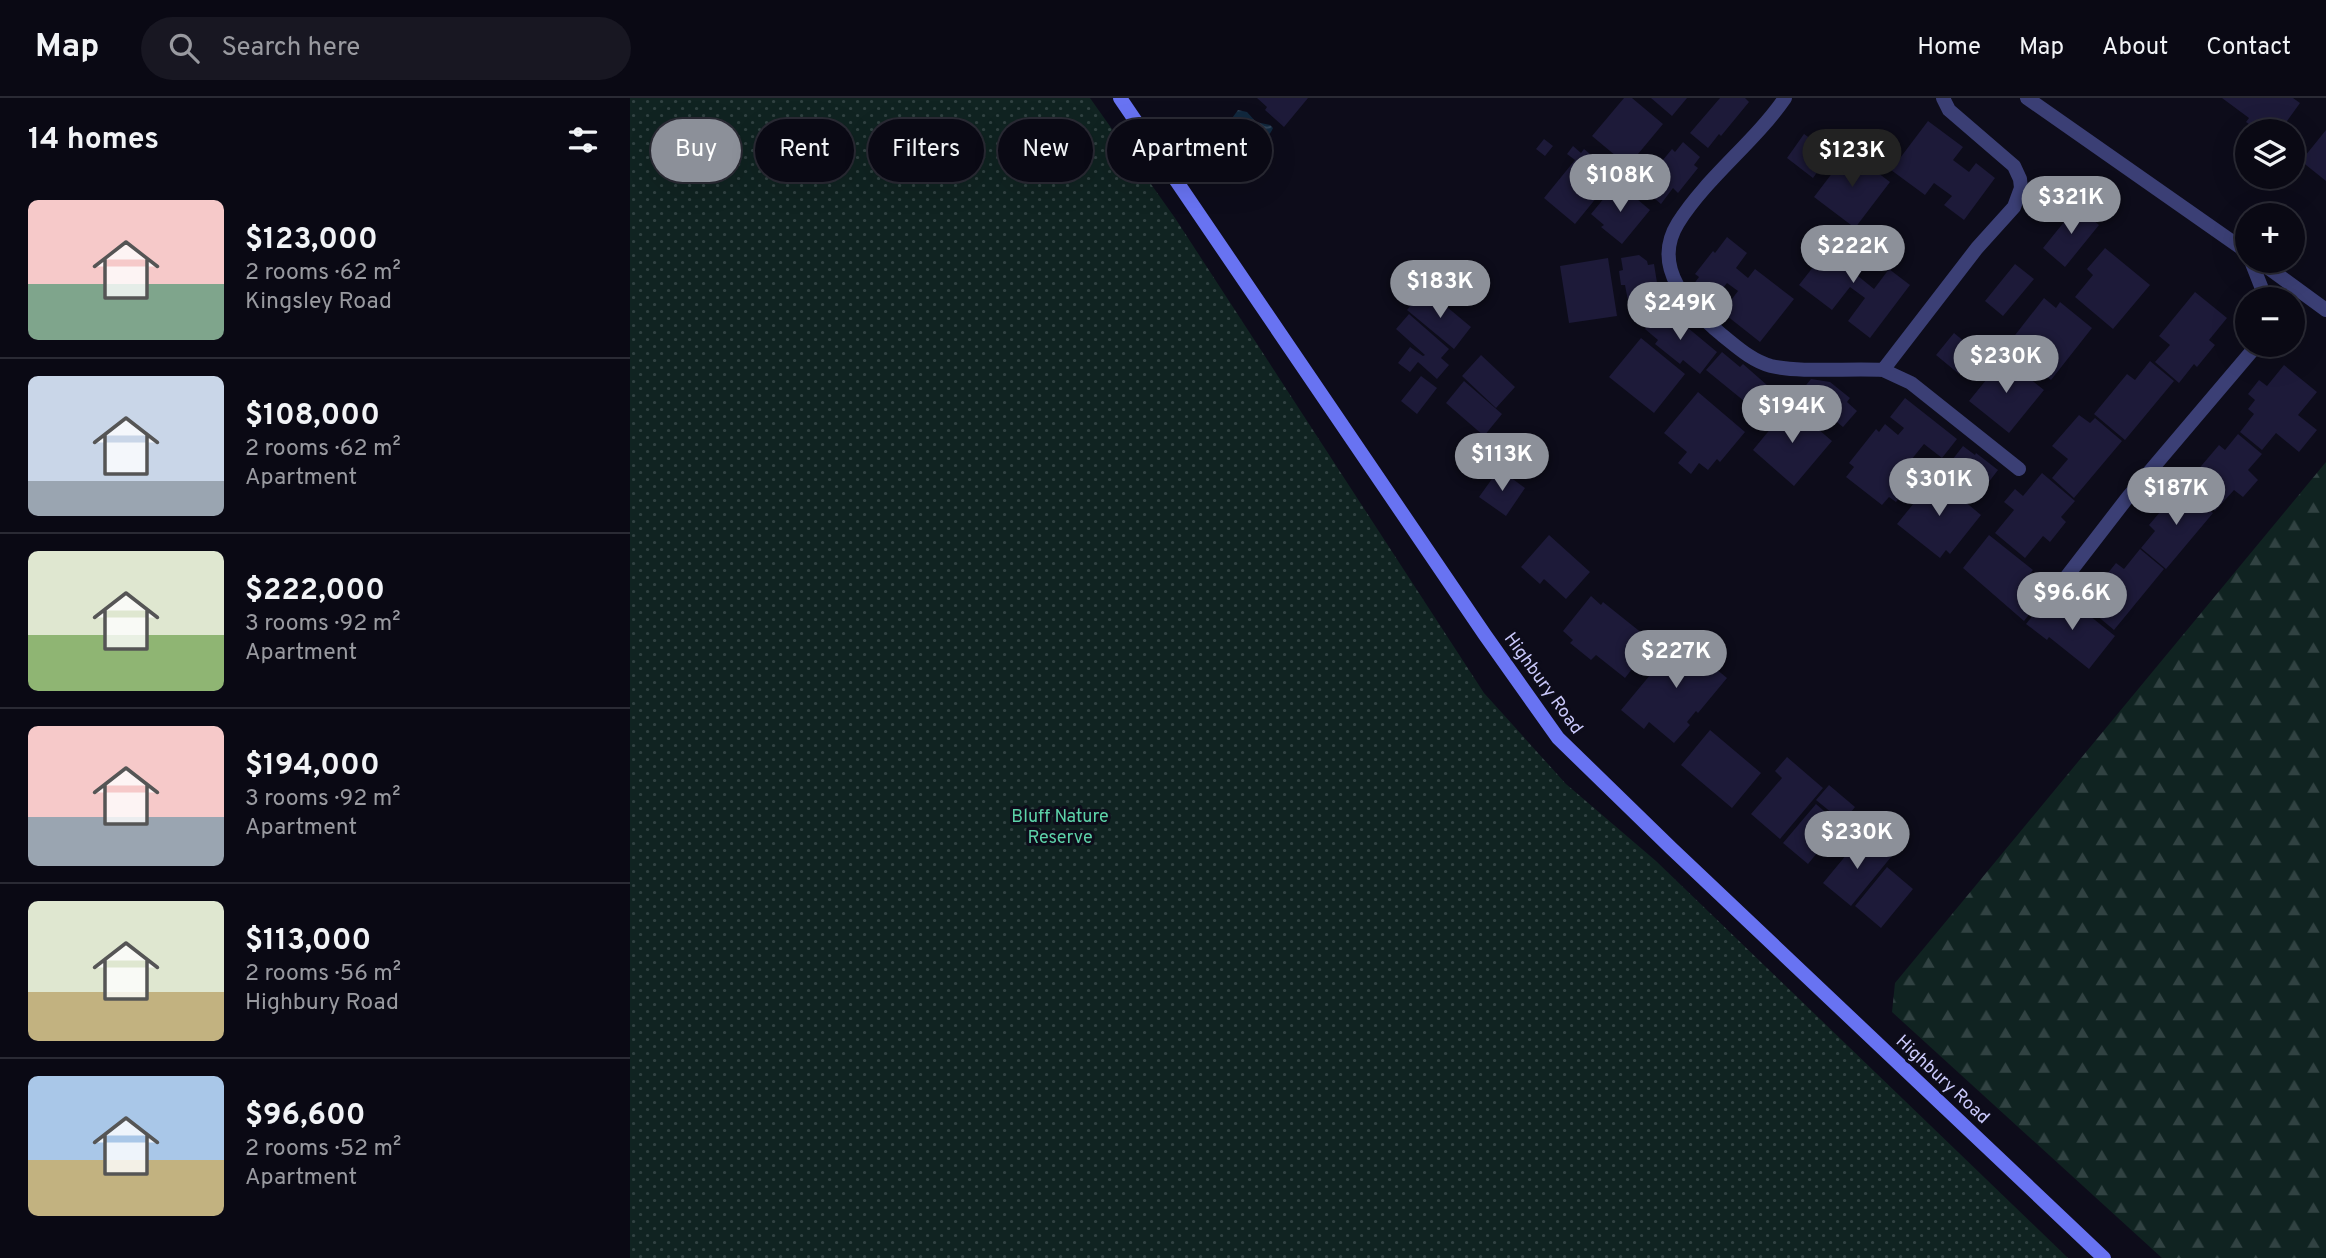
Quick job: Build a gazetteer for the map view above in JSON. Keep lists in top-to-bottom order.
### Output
{
  "streets": {
    "street": ["Highbury Road"]
  },
  "parks": ["Bluff Nature Reserve"],
  "page": {
    "header": "Map",
    "search": "Search here",
    "nav": [
      "Home",
      "Map",
      "About",
      "Contact"
    ],
    "heading": "14 homes",
    "map_buttons": ["+", "−"],
    "chip": [
      "Buy",
      "Rent",
      "Filters",
      "New",
      "Apartment"
    ],
    "price": [
      "$123K",
      "$108K",
      "$321K",
      "$222K",
      "$183K",
      "$249K",
      "$230K",
      "$194K",
      "$113K",
      "$301K",
      "$187K",
      "$96.6K",
      "$227K",
      "$230K"
    ],
    "list": [
      {
        "name": "$123,000",
        "note": "2 rooms · 62 m² · Kingsley Road"
      },
      {
        "name": "$108,000",
        "note": "2 rooms · 62 m² · Apartment"
      },
      {
        "name": "$222,000",
        "note": "3 rooms · 92 m² · Apartment"
      },
      {
        "name": "$194,000",
        "note": "3 rooms · 92 m² · Apartment"
      },
      {
        "name": "$113,000",
        "note": "2 rooms · 56 m² · Highbury Road"
      },
      {
        "name": "$96,600",
        "note": "2 rooms · 52 m² · Apartment"
      }
    ]
  }
}
